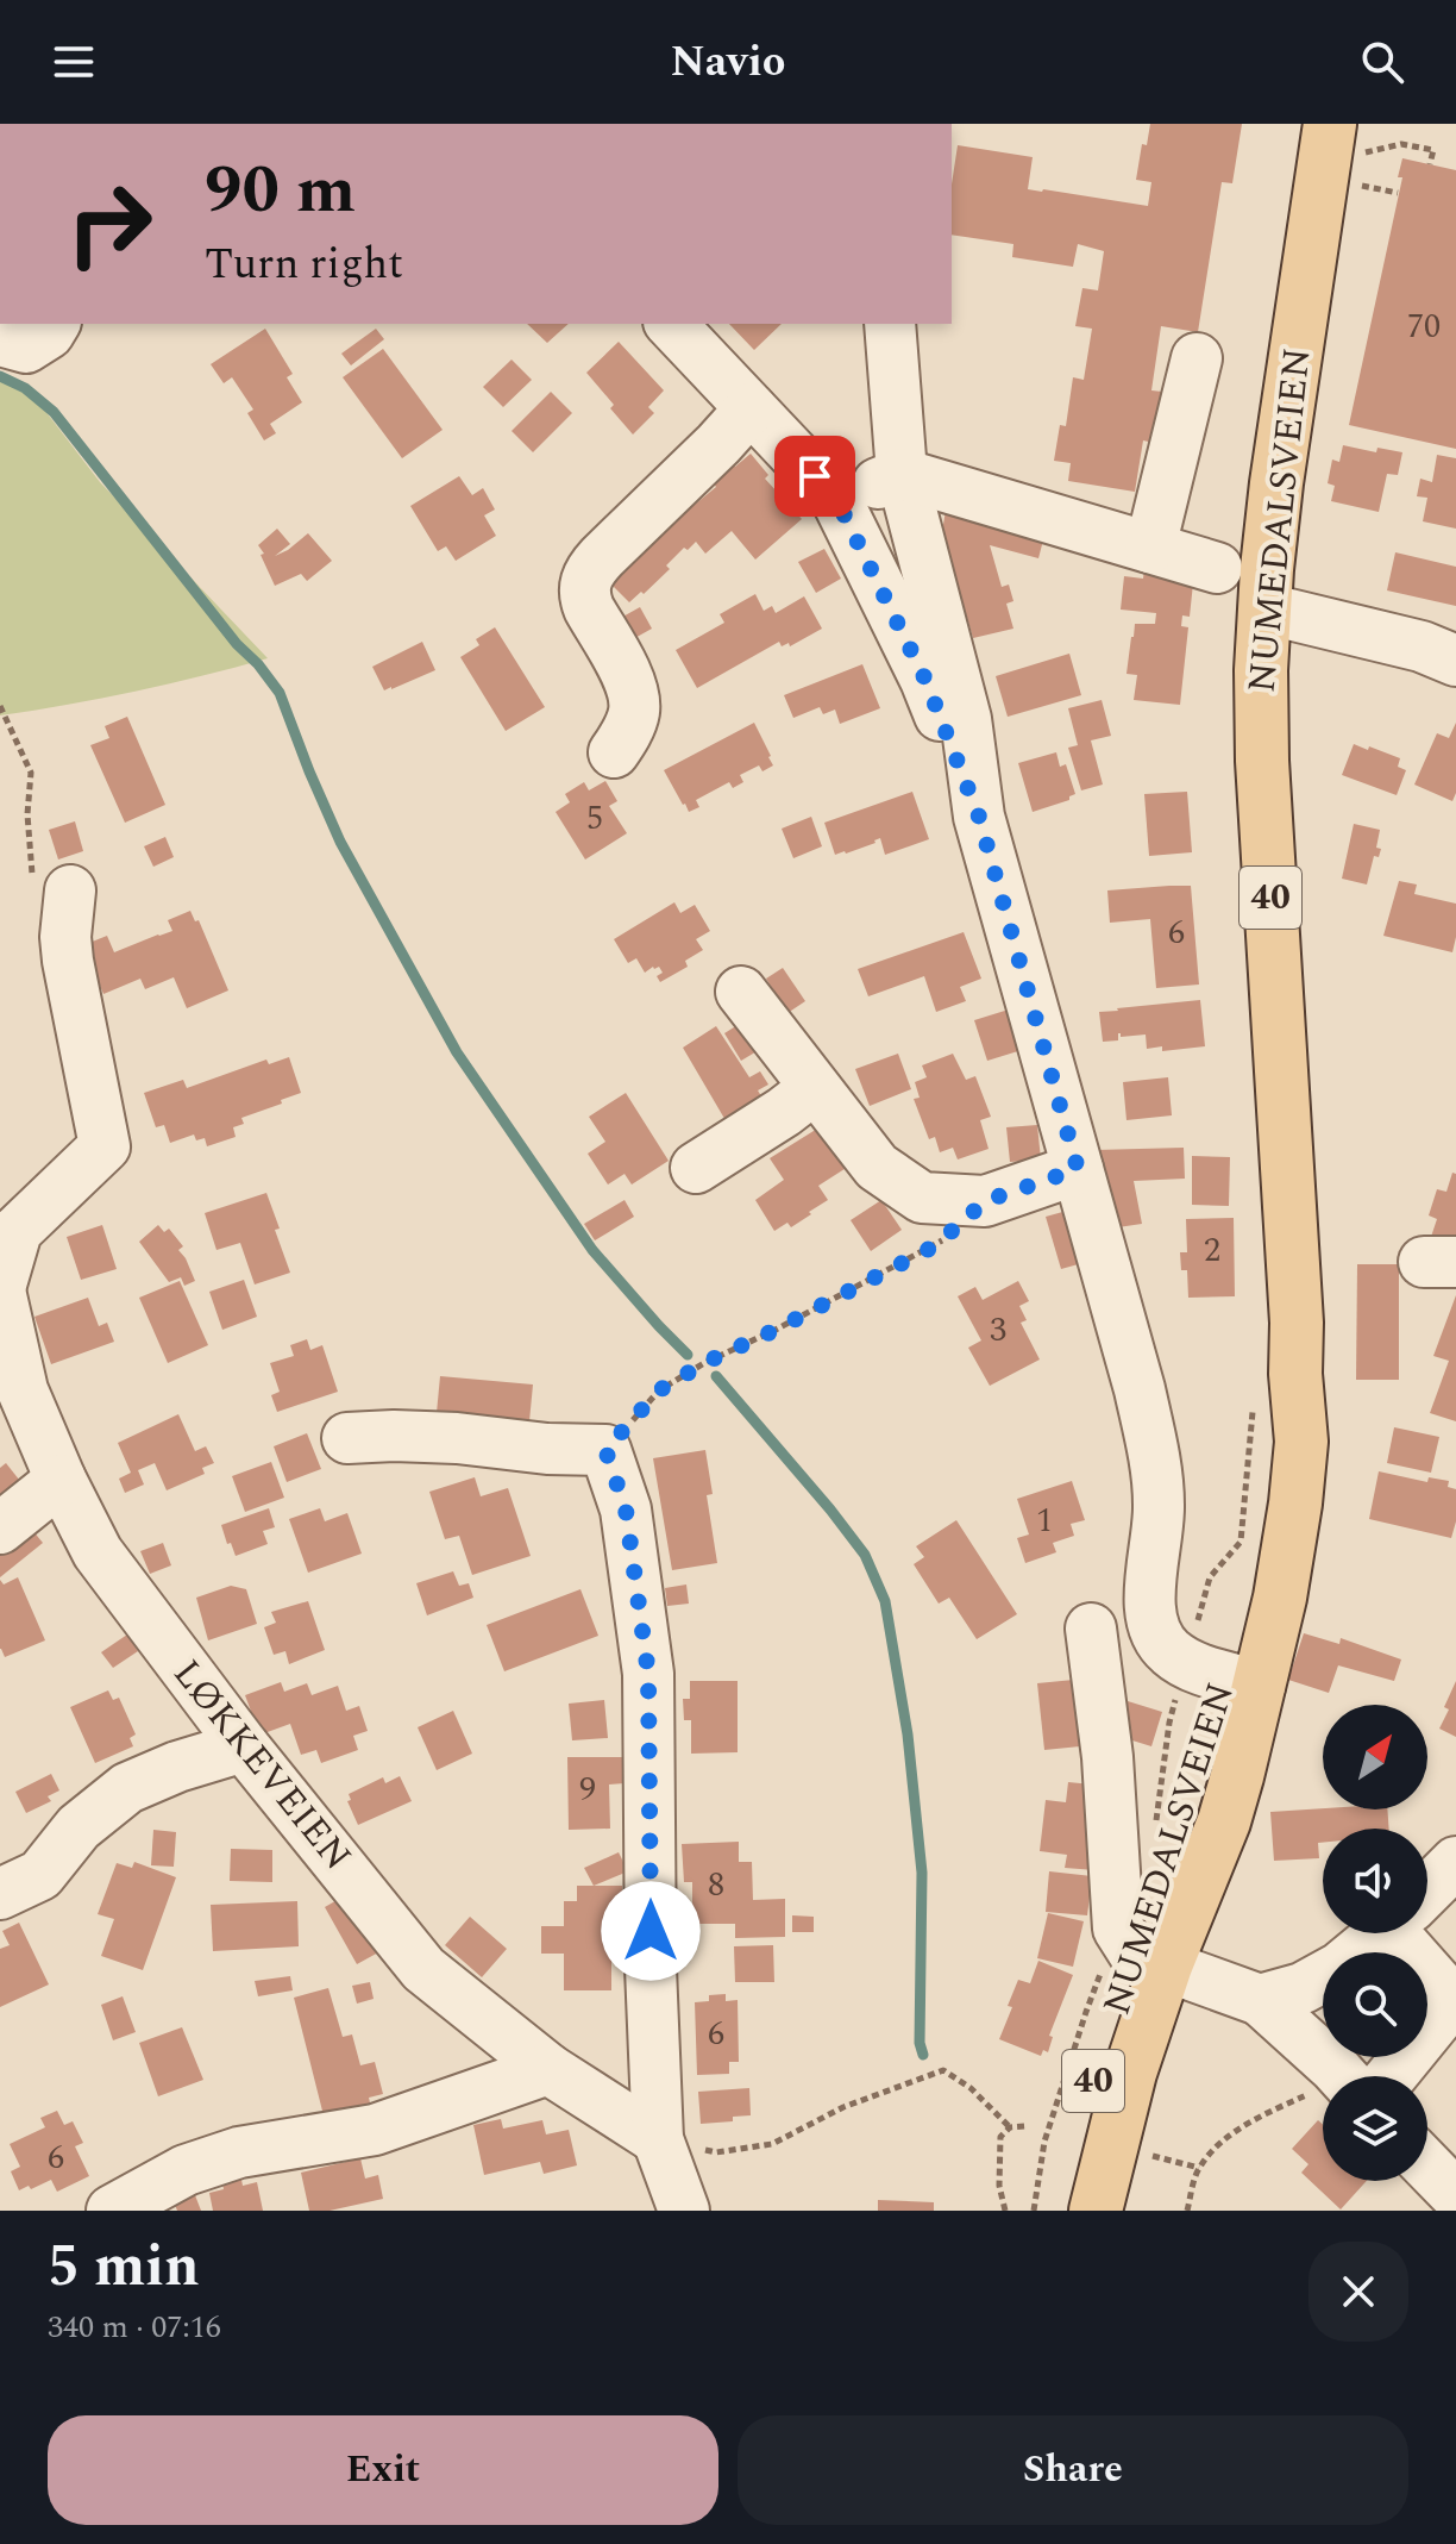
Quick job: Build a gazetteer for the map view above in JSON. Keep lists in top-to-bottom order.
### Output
{
  "streets": {
    "main road": ["NUMEDALSVEIEN", "40"],
    "street": ["LØKKEVEIEN"]
  },
  "house_numbers": [
    "70",
    "5",
    "6",
    "2",
    "3",
    "1",
    "9",
    "8",
    "6",
    "6"
  ],
  "north": "top right",
  "page": {
    "header": "Navio",
    "turn": ["90 m", "Turn right"],
    "heading": ["5 min", "340 m · 07:16"],
    "buttons": ["Exit", "Share"]
  }
}
